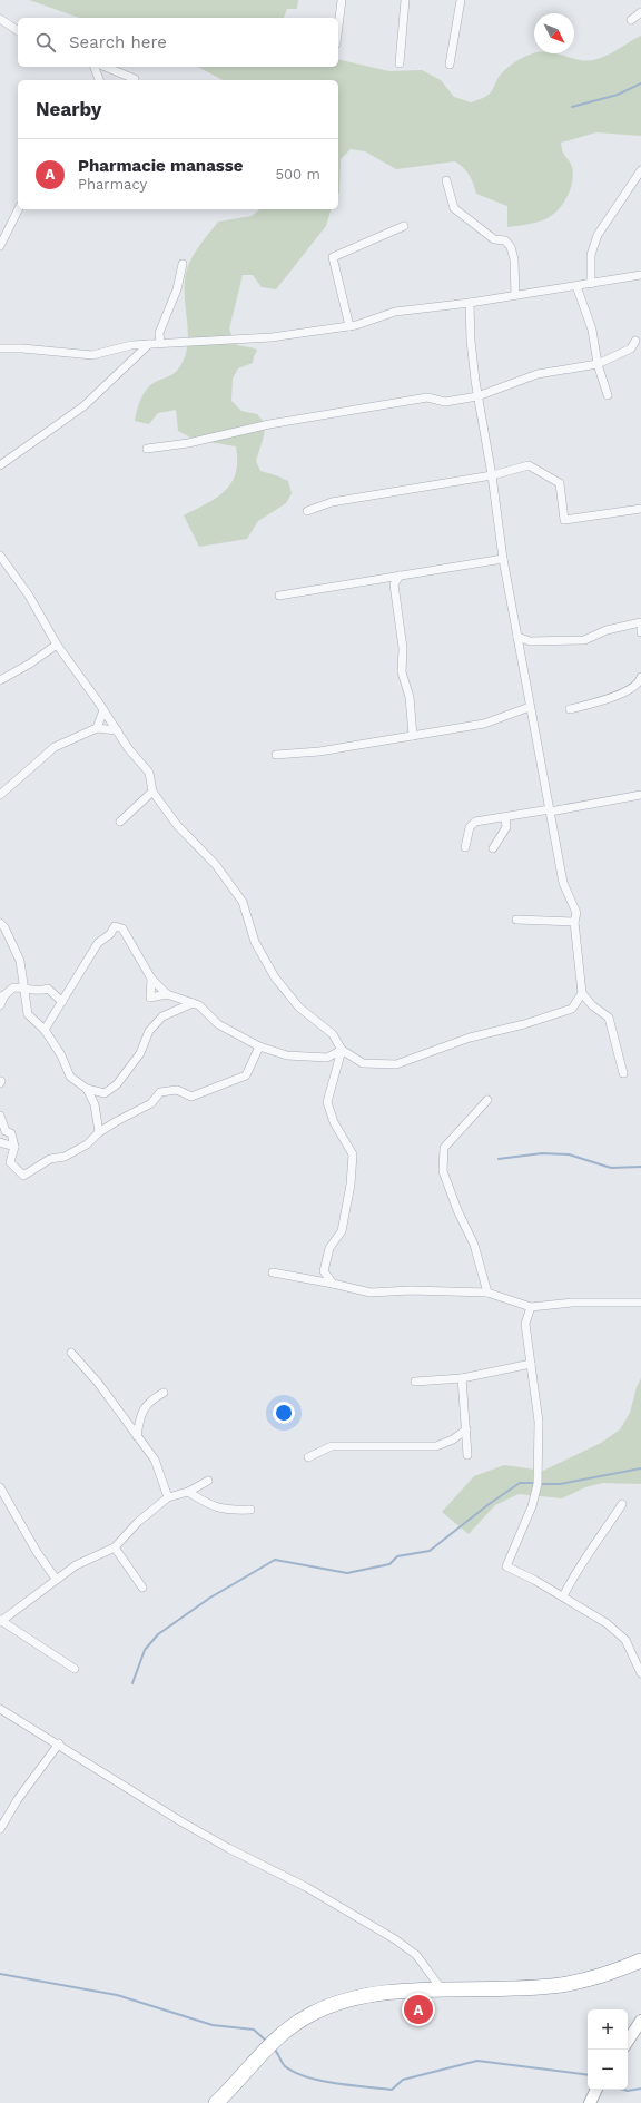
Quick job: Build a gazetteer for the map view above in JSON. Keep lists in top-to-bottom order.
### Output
{
  "north": "bottom right",
  "page": {
    "search": "Search here",
    "heading": "Nearby",
    "list": [
      {
        "mark": "A",
        "name": "Pharmacie manasse",
        "note": "Pharmacy",
        "value": "500 m"
      }
    ],
    "pins": "A",
    "map_buttons": ["+", "−"]
  }
}
